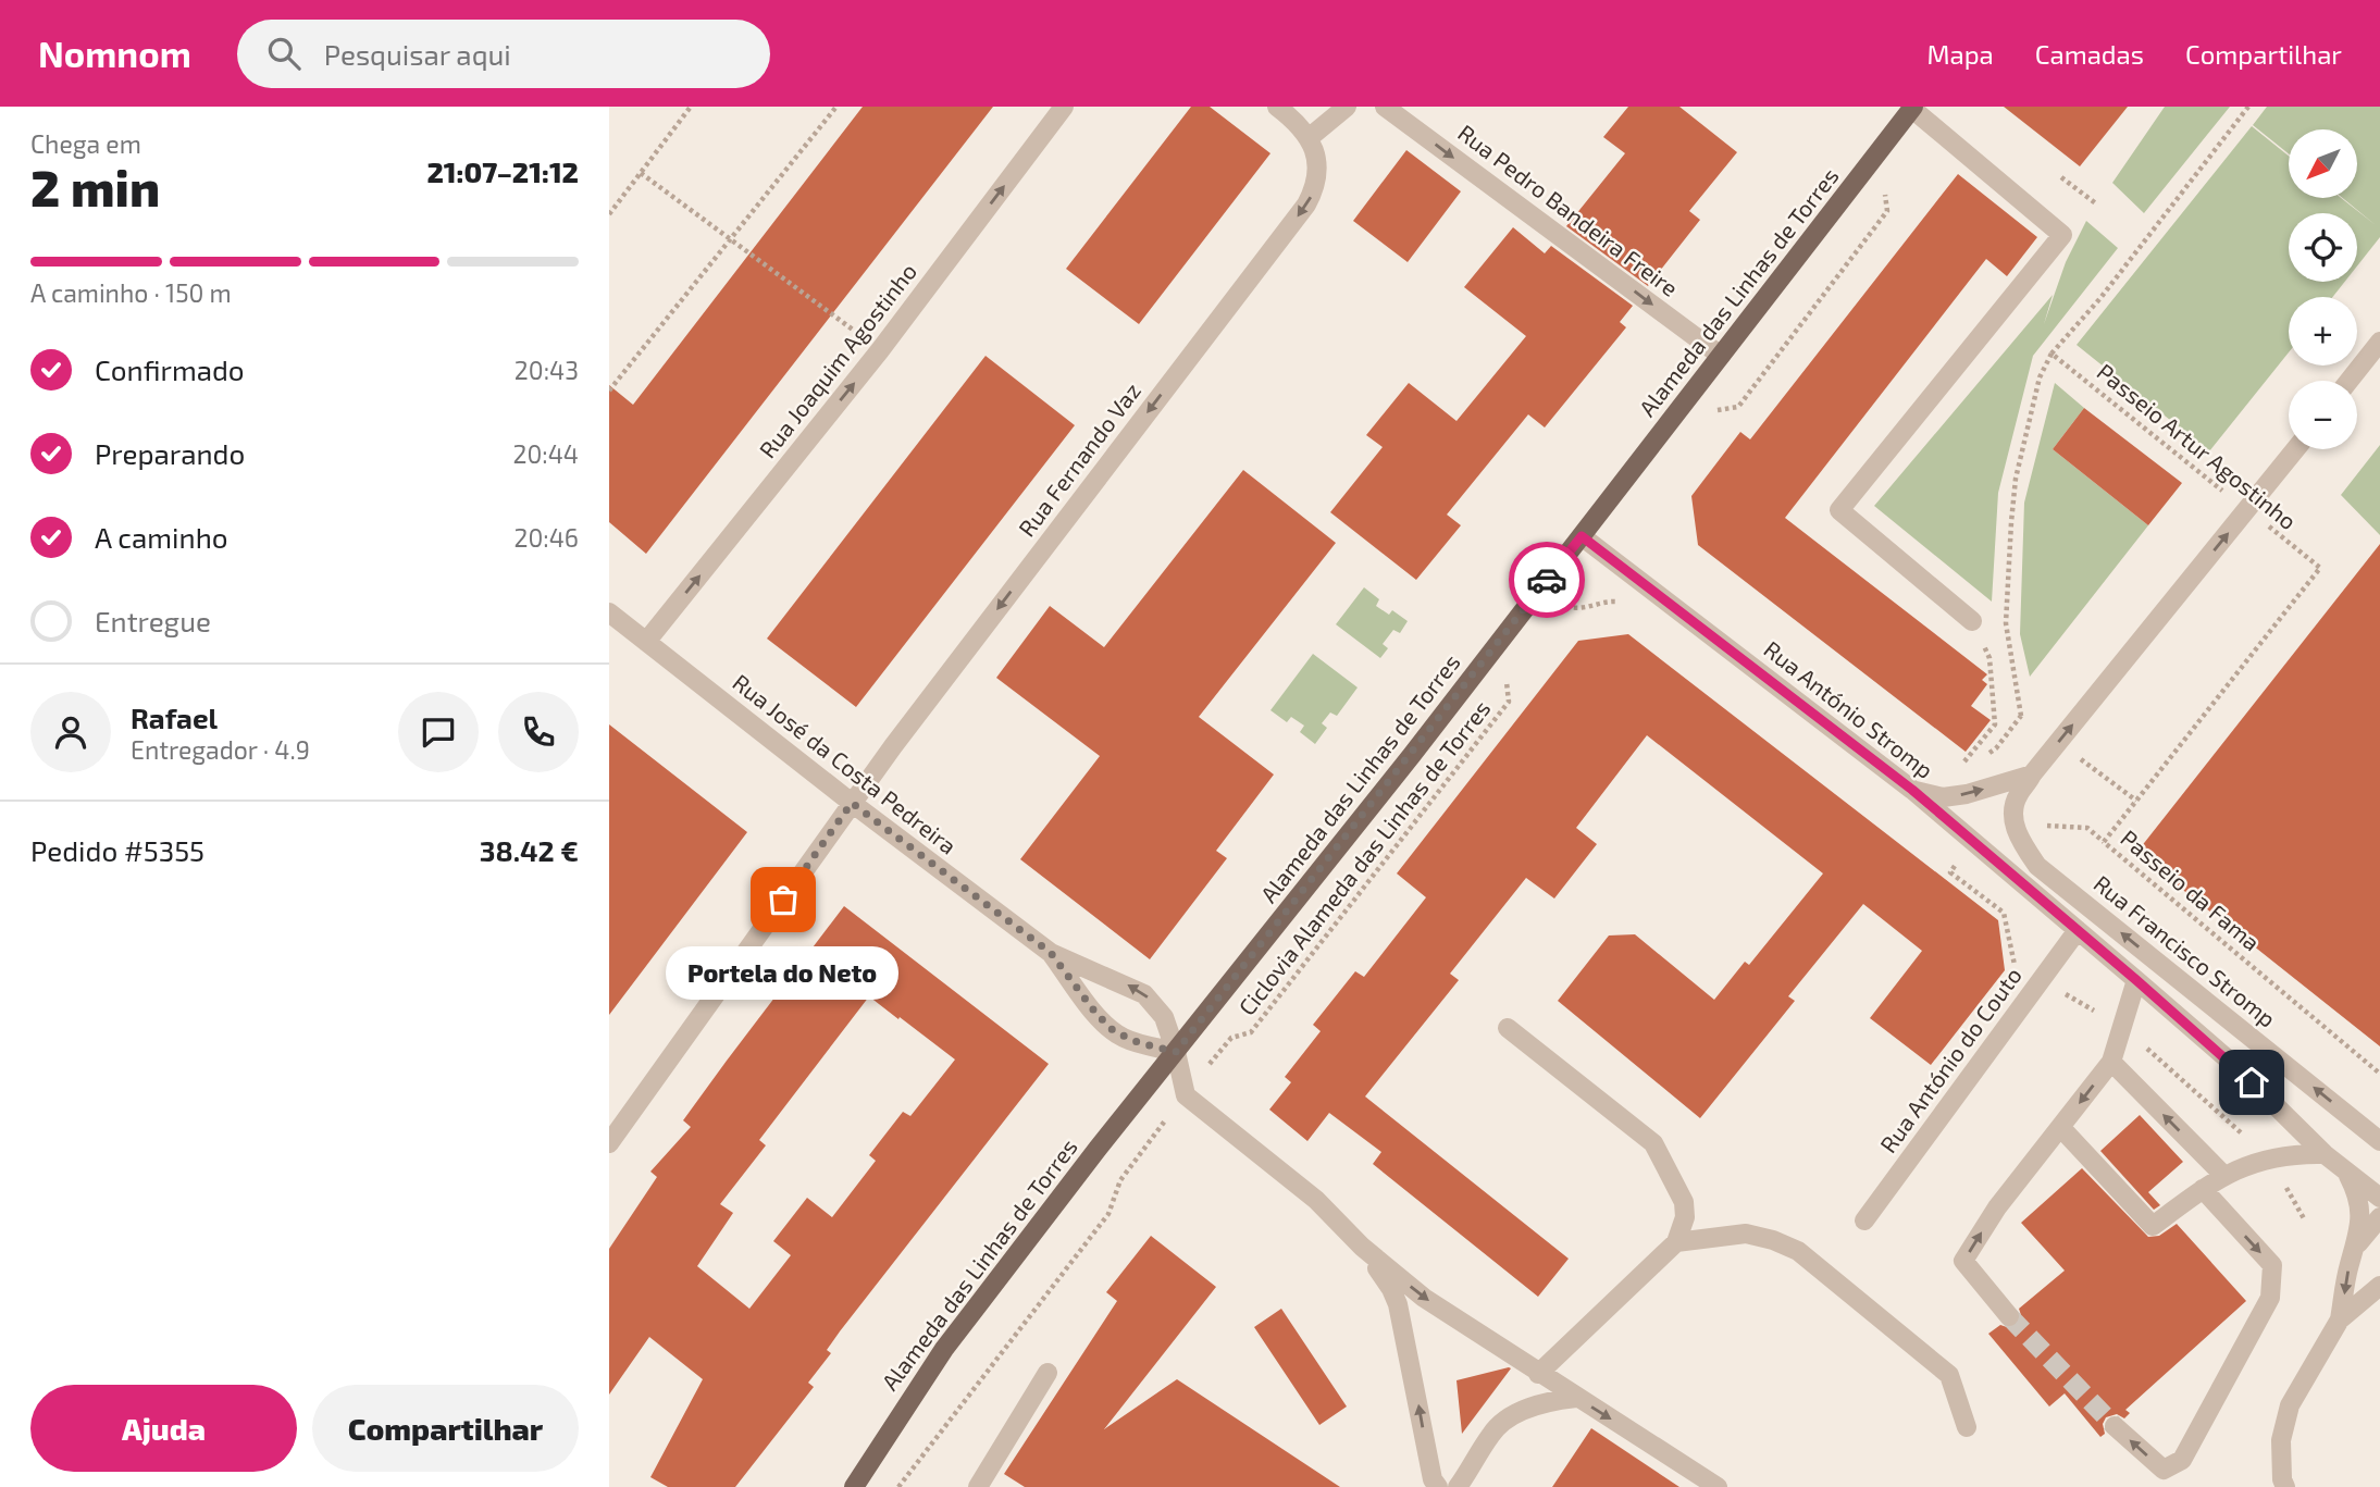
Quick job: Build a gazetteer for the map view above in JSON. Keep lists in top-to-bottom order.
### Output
{
  "streets": {
    "main road": ["Alameda das Linhas de Torres"],
    "street": [
      "Rua Pedro Bandeira Freire",
      "Rua Joaquim Agostinho",
      "Rua Fernando Vaz",
      "Rua António Stromp",
      "Rua José da Costa Pedreira",
      "Rua Francisco Stromp",
      "Rua António do Couto"
    ],
    "path": ["Passeio Artur Agostinho", "Ciclovia Alameda das Linhas de Torres", "Passeio da Fama"]
  },
  "crossings": [
    ["Rua Pedro Bandeira Freire", "Alameda das Linhas de Torres"],
    ["Alameda das Linhas de Torres", "Rua António Stromp"],
    ["Alameda das Linhas de Torres", "Rua José da Costa Pedreira"],
    ["Rua Joaquim Agostinho", "Rua José da Costa Pedreira"],
    ["Passeio Artur Agostinho", "Passeio da Fama"],
    ["Passeio Artur Agostinho", "Rua Francisco Stromp"],
    ["Rua Fernando Vaz", "Rua José da Costa Pedreira"],
    ["Rua António Stromp", "Rua António do Couto"]
  ],
  "one_way": ["Rua Pedro Bandeira Freire", "Rua Joaquim Agostinho", "Rua Fernando Vaz"],
  "places": ["Portela do Neto"],
  "north": "bottom left",
  "page": {
    "header": "Nomnom",
    "search": "Pesquisar aqui",
    "nav": ["Mapa", "Camadas", "Compartilhar"],
    "heading": ["2 min", "Chega em", "21:07–21:12"],
    "panel": [
      "Rafael",
      "Entregador · 4.9",
      "Pedido #5355",
      "38.42 €"
    ],
    "map_buttons": ["+", "−"],
    "bar": "A caminho · 150 m",
    "list": [
      ["Confirmado", "20:43"],
      ["Preparando", "20:44"],
      ["A caminho", "20:46"],
      "Entregue"
    ],
    "bubble": "Portela do Neto",
    "buttons": ["Ajuda", "Compartilhar"]
  }
}
